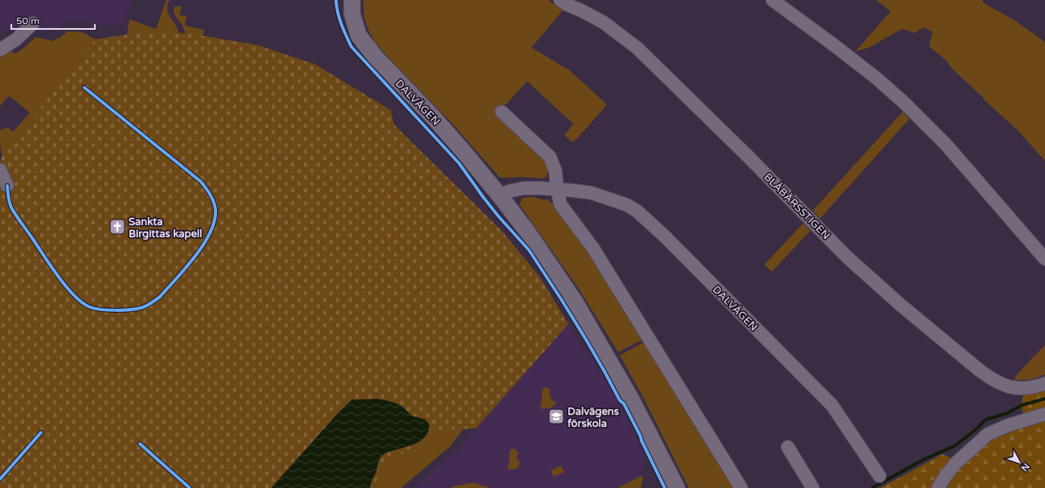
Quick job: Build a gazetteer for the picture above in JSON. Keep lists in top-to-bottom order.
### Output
{
  "streets": {
    "street": ["DALVÄGEN", "BLÅBÄRSSTIGEN"]
  },
  "places": {
    "church": ["Sankta Birgittas kapell"],
    "school or university": ["Dalvägens förskola"]
  },
  "scale_bar": "50 m",
  "north": "bottom right"
}
